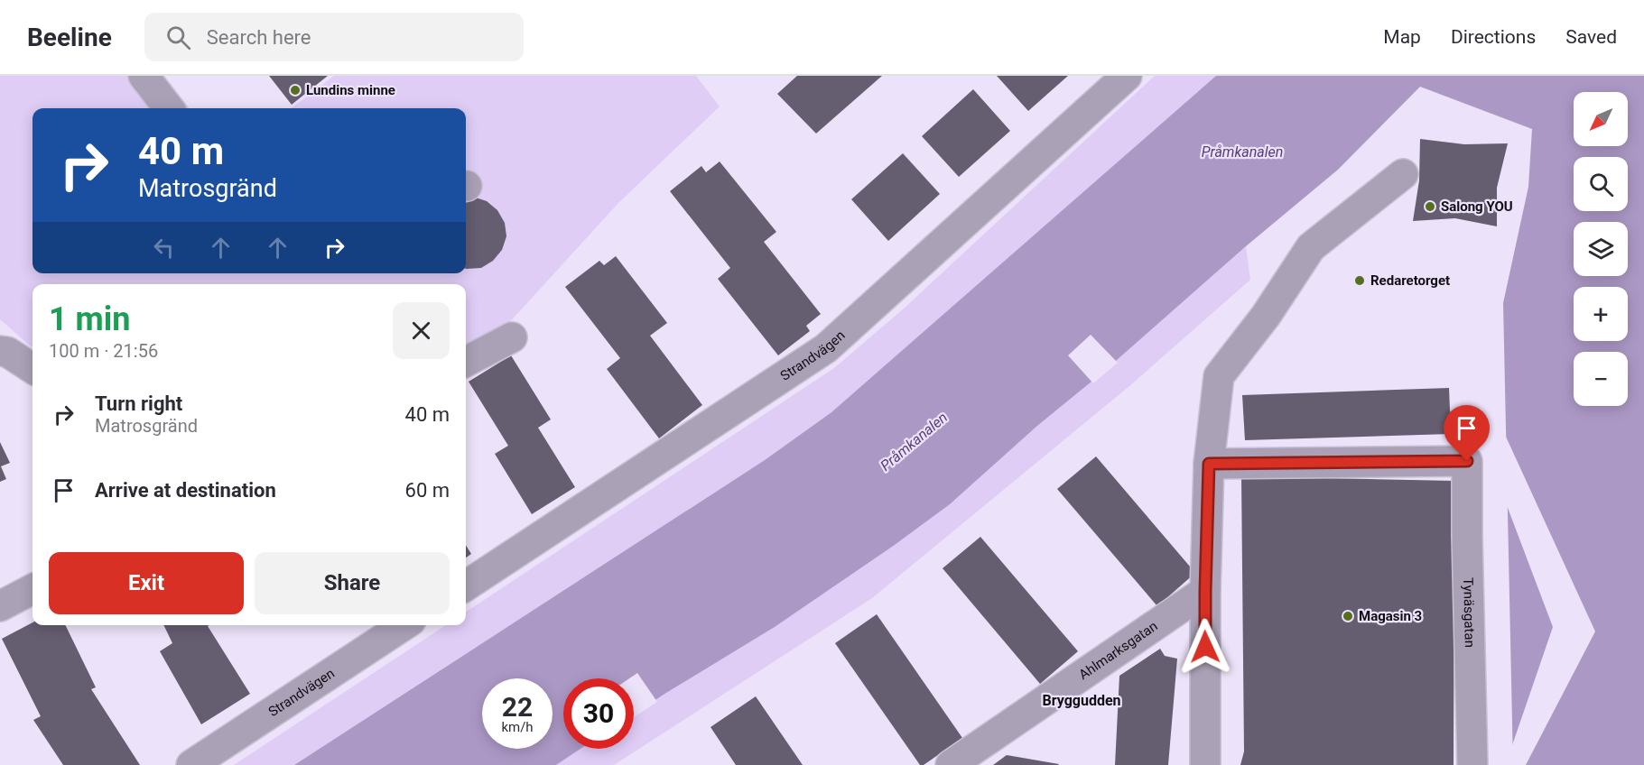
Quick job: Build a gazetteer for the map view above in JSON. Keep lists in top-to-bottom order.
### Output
{
  "streets": {
    "street": ["Strandvägen", "Tynäsgatan", "Ahlmarksgatan"]
  },
  "districts": ["Bryggudden"],
  "water": ["Pråmkanalen"],
  "places": [
    "Lundins minne",
    "Salong YOU",
    "Redaretorget",
    "Magasin 3"
  ],
  "north": "bottom left",
  "page": {
    "header": "Beeline",
    "search": "Search here",
    "nav": ["Map", "Directions", "Saved"],
    "map_buttons": ["+", "−"],
    "turn": ["40 m", "Matrosgränd"],
    "heading": ["1 min", "100 m · 21:56"],
    "list": [
      {
        "name": "Turn right",
        "note": "Matrosgränd",
        "value": "40 m"
      },
      {
        "name": "Arrive at destination",
        "value": "60 m"
      }
    ],
    "buttons": ["Exit", "Share"],
    "speed": "22 km/h",
    "limit": "30"
  }
}
